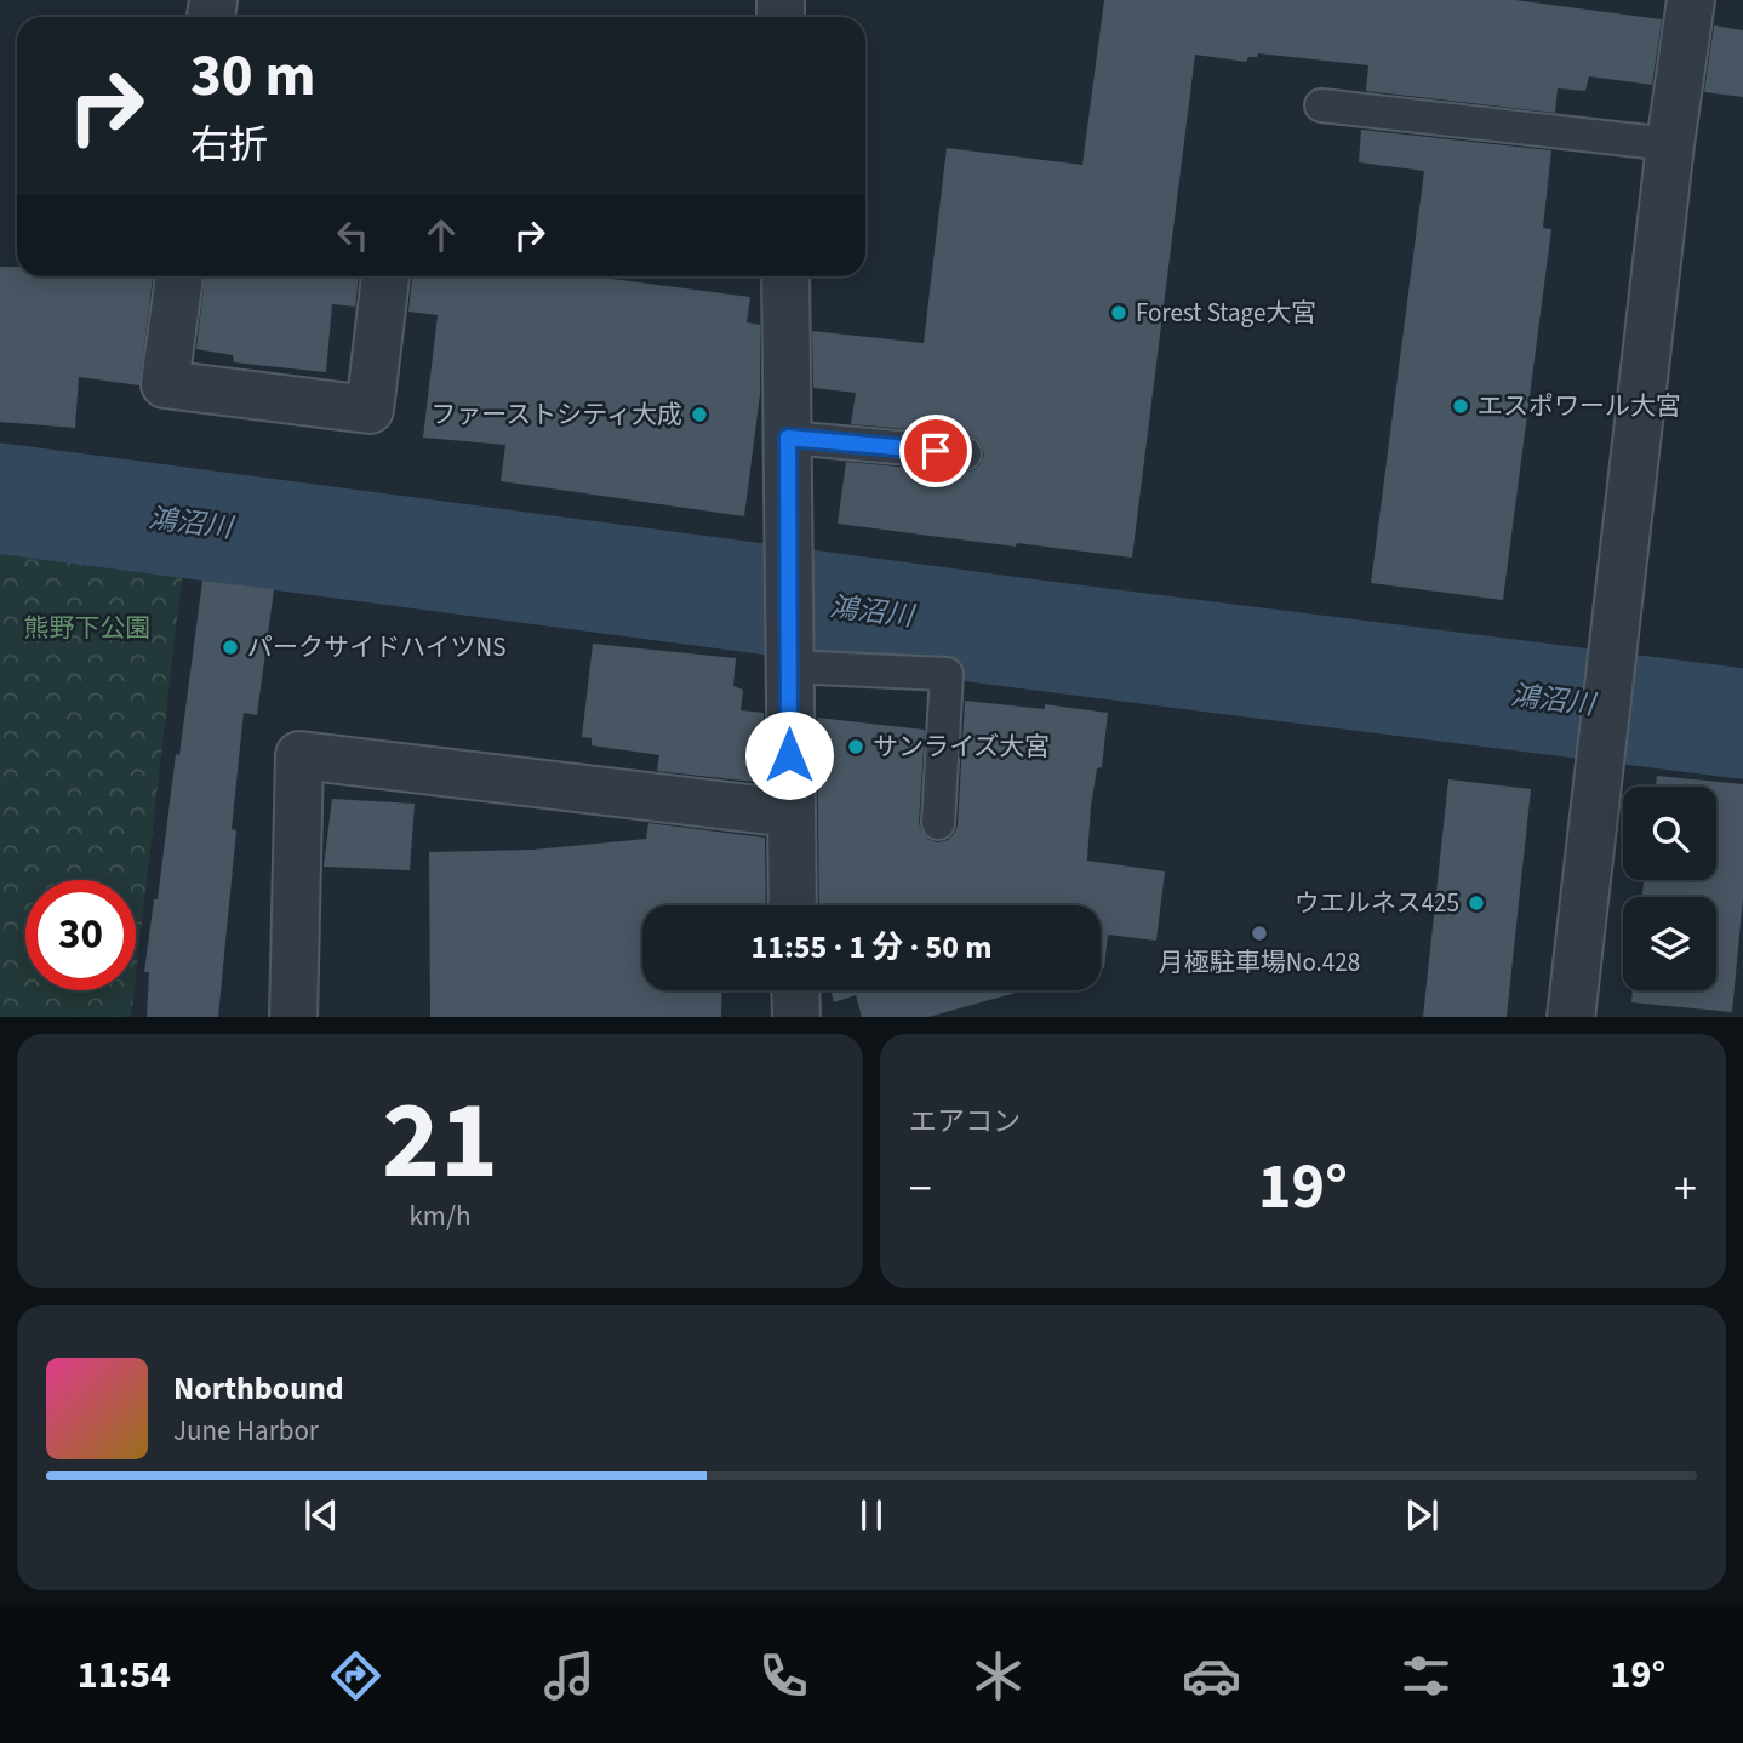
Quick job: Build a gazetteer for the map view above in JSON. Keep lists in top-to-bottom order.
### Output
{
  "water": ["鴻沼川"],
  "parks": ["熊野下公園"],
  "places": [
    "Forest Stage大宮",
    "エスポワール大宮",
    "ファーストシティ大成",
    "パークサイドハイツNS",
    "サンライズ大宮",
    "ウエルネス425",
    "月極駐車場No.428"
  ],
  "page": {
    "turn": ["30 m", "右折"],
    "limit": "30",
    "trip": "11:55 · 1 分 · 50 m",
    "tile": [
      ["21", "km/h"],
      "エアコン"
    ],
    "heat": ["−", "19°", "+"],
    "song": ["Northbound", "June Harbor"],
    "tabs": ["11:54", "19°"]
  }
}
